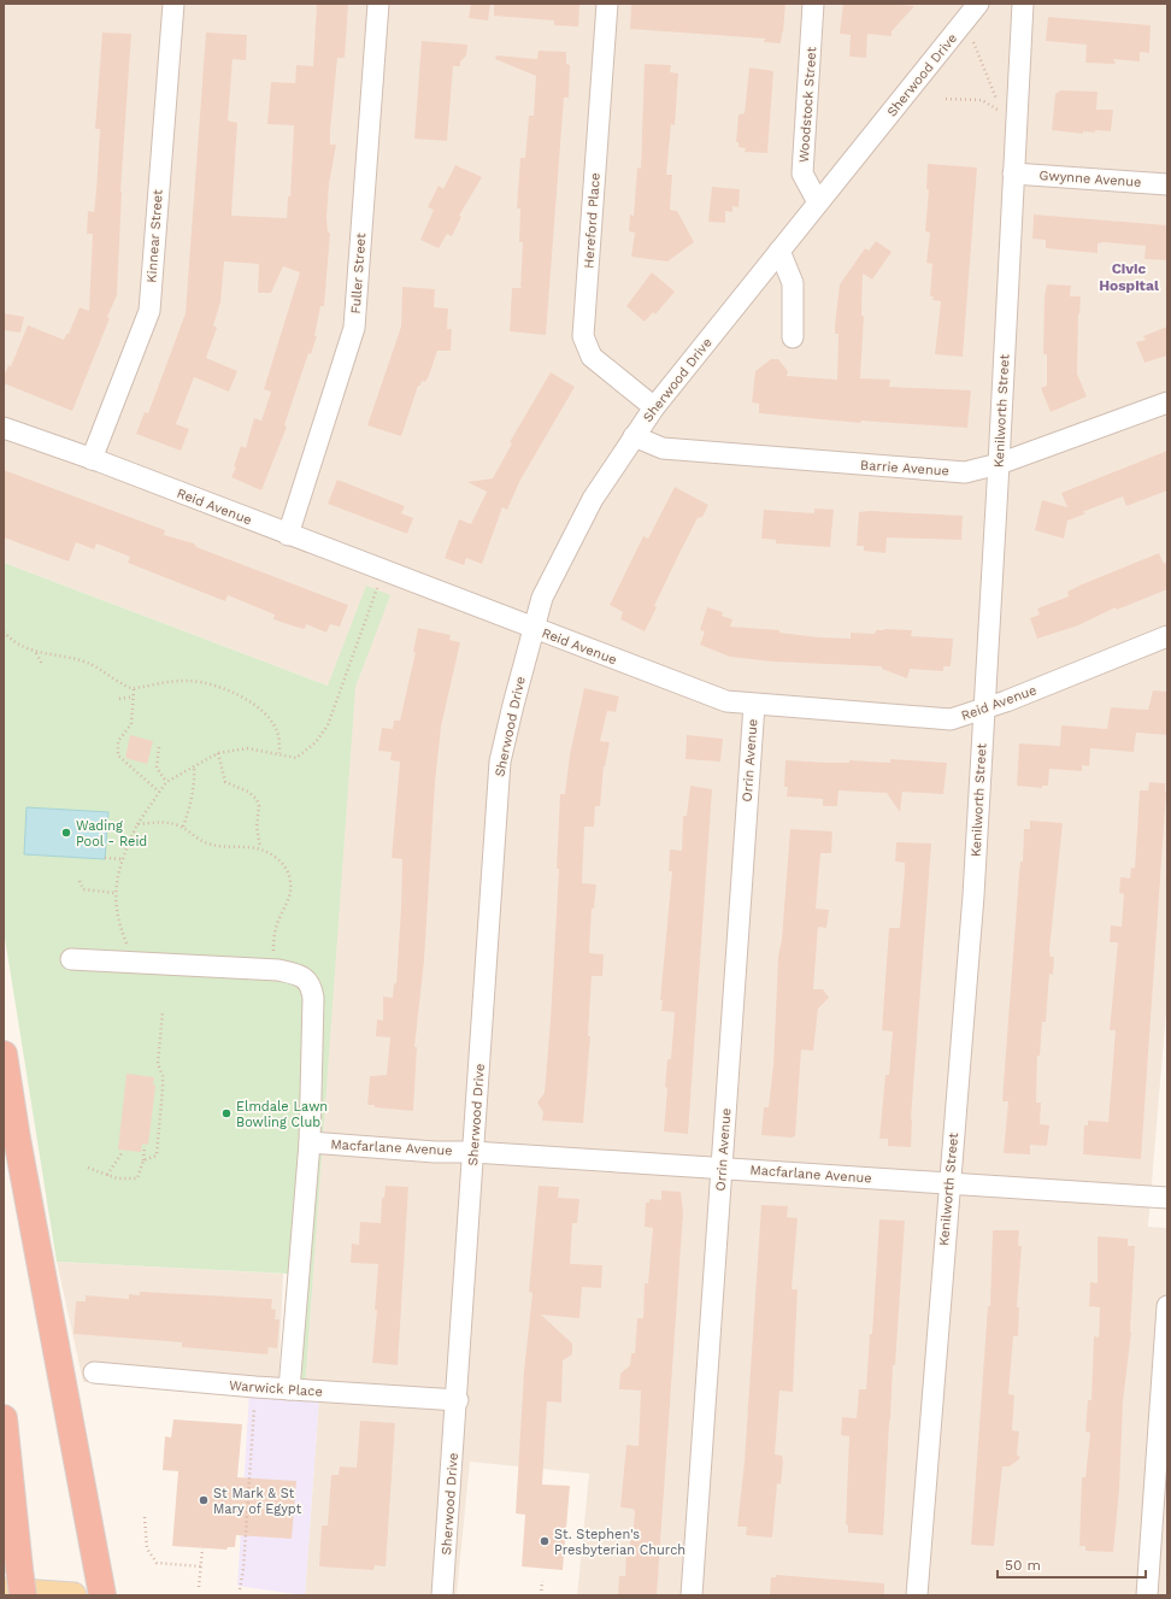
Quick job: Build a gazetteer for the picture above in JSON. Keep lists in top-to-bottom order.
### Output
{
  "streets": {
    "street": [
      "Sherwood Drive",
      "Woodstock Street",
      "Gwynne Avenue",
      "Hereford Place",
      "Kinnear Street",
      "Fuller Street",
      "Kenilworth Street",
      "Barrie Avenue",
      "Reid Avenue",
      "Orrin Avenue",
      "Macfarlane Avenue",
      "Warwick Place"
    ]
  },
  "crossings": [
    ["Sherwood Drive", "Woodstock Street"],
    ["Sherwood Drive", "Hereford Place"],
    ["Sherwood Drive", "Barrie Avenue"],
    ["Sherwood Drive", "Reid Avenue"],
    ["Sherwood Drive", "Macfarlane Avenue"],
    ["Sherwood Drive", "Warwick Place"],
    ["Gwynne Avenue", "Kenilworth Street"],
    ["Kinnear Street", "Reid Avenue"],
    ["Fuller Street", "Reid Avenue"],
    ["Kenilworth Street", "Barrie Avenue"],
    ["Kenilworth Street", "Reid Avenue"],
    ["Kenilworth Street", "Macfarlane Avenue"],
    ["Reid Avenue", "Orrin Avenue"],
    ["Orrin Avenue", "Macfarlane Avenue"]
  ],
  "districts": ["Civic Hospital"],
  "places": [
    "Wading Pool - Reid",
    "Elmdale Lawn Bowling Club",
    "St Mark & St Mary of Egypt",
    "St. Stephen's Presbyterian Church"
  ],
  "scale_bar": "50 m"
}
